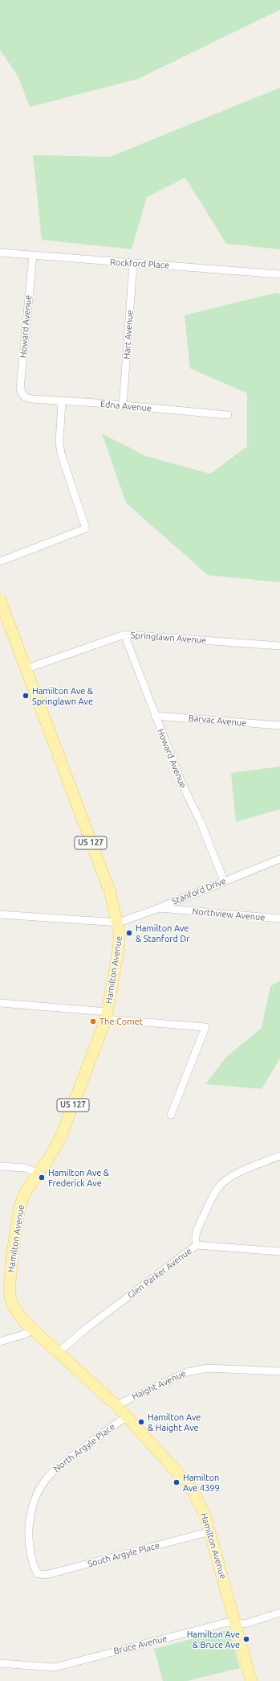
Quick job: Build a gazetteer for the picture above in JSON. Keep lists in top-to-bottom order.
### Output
{
  "streets": {
    "main road": ["US 127", "Hamilton Avenue"],
    "street": [
      "Rockford Place",
      "Howard Avenue",
      "Hart Avenue",
      "Edna Avenue",
      "Springlawn Avenue",
      "Barvac Avenue",
      "Stanford Drive",
      "Northview Avenue",
      "Glen Parker Avenue",
      "Haight Avenue",
      "North Argyle Place",
      "South Argyle Place",
      "Bruce Avenue"
    ]
  },
  "crossings": [
    ["Rockford Place", "Howard Avenue"],
    ["Rockford Place", "Hart Avenue"],
    ["Howard Avenue", "Edna Avenue"],
    ["Howard Avenue", "Springlawn Avenue"],
    ["Howard Avenue", "Barvac Avenue"],
    ["Howard Avenue", "Stanford Drive"],
    ["Hart Avenue", "Edna Avenue"],
    ["Springlawn Avenue", "Hamilton Avenue"],
    ["Stanford Drive", "Northview Avenue"],
    ["Stanford Drive", "Hamilton Avenue"],
    ["Hamilton Avenue", "Glen Parker Avenue"],
    ["Hamilton Avenue", "Haight Avenue"],
    ["Hamilton Avenue", "North Argyle Place"],
    ["Hamilton Avenue", "South Argyle Place"],
    ["Hamilton Avenue", "Bruce Avenue"],
    ["North Argyle Place", "South Argyle Place"]
  ],
  "places": [
    "Hamilton Ave & Springlawn Ave",
    "Hamilton Ave & Stanford Dr",
    "The Comet",
    "Hamilton Ave & Frederick Ave",
    "Hamilton Ave & Haight Ave",
    "Hamilton Ave 4399",
    "Hamilton Ave & Bruce Ave"
  ]
}
